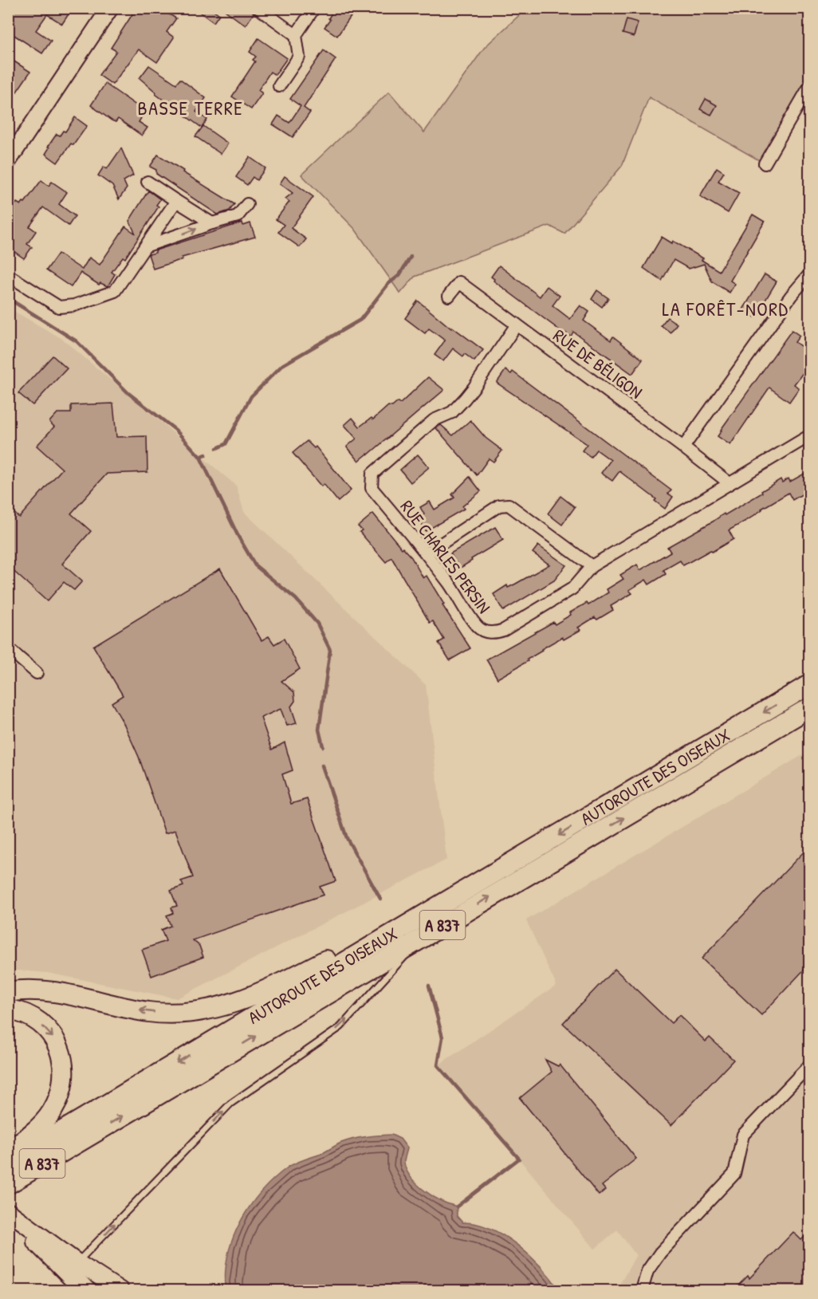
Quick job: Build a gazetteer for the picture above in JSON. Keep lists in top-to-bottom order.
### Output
{
  "streets": {
    "highway": ["AUTOROUTE DES OISEAUX", "A 837"],
    "street": ["RUE DE BÉLIGON", "RUE CHARLES PERSIN"]
  },
  "crossings": [
    ["RUE DE BÉLIGON", "RUE CHARLES PERSIN"]
  ],
  "districts": ["BASSE TERRE", "LA FORÊT-NORD"]
}
